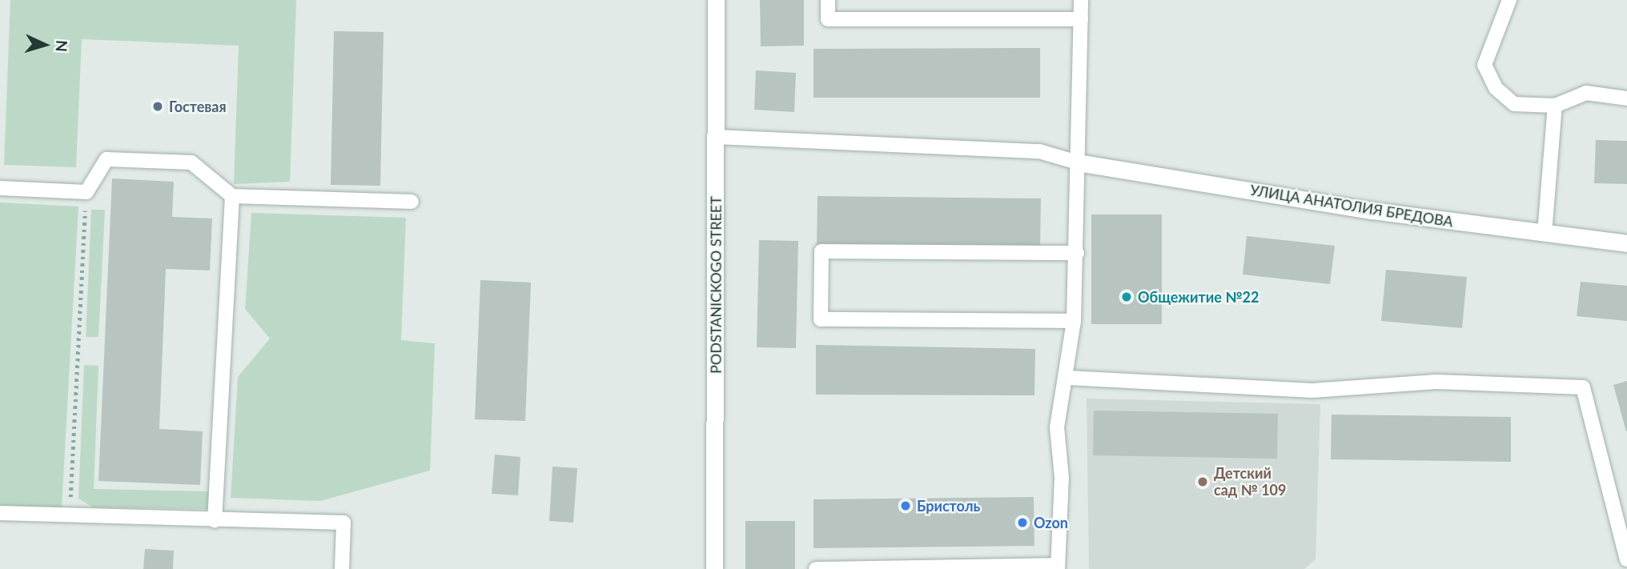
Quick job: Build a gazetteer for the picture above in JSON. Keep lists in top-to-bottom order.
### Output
{
  "streets": {
    "street": ["УЛИЦА АНАТОЛИЯ БРЕДОВА", "PODSTANICKOGO STREET"]
  },
  "places": [
    "Гостевая",
    "Общежитие №22",
    "Детский сад № 109",
    "Бристоль",
    "Ozon"
  ],
  "north": "right"
}
